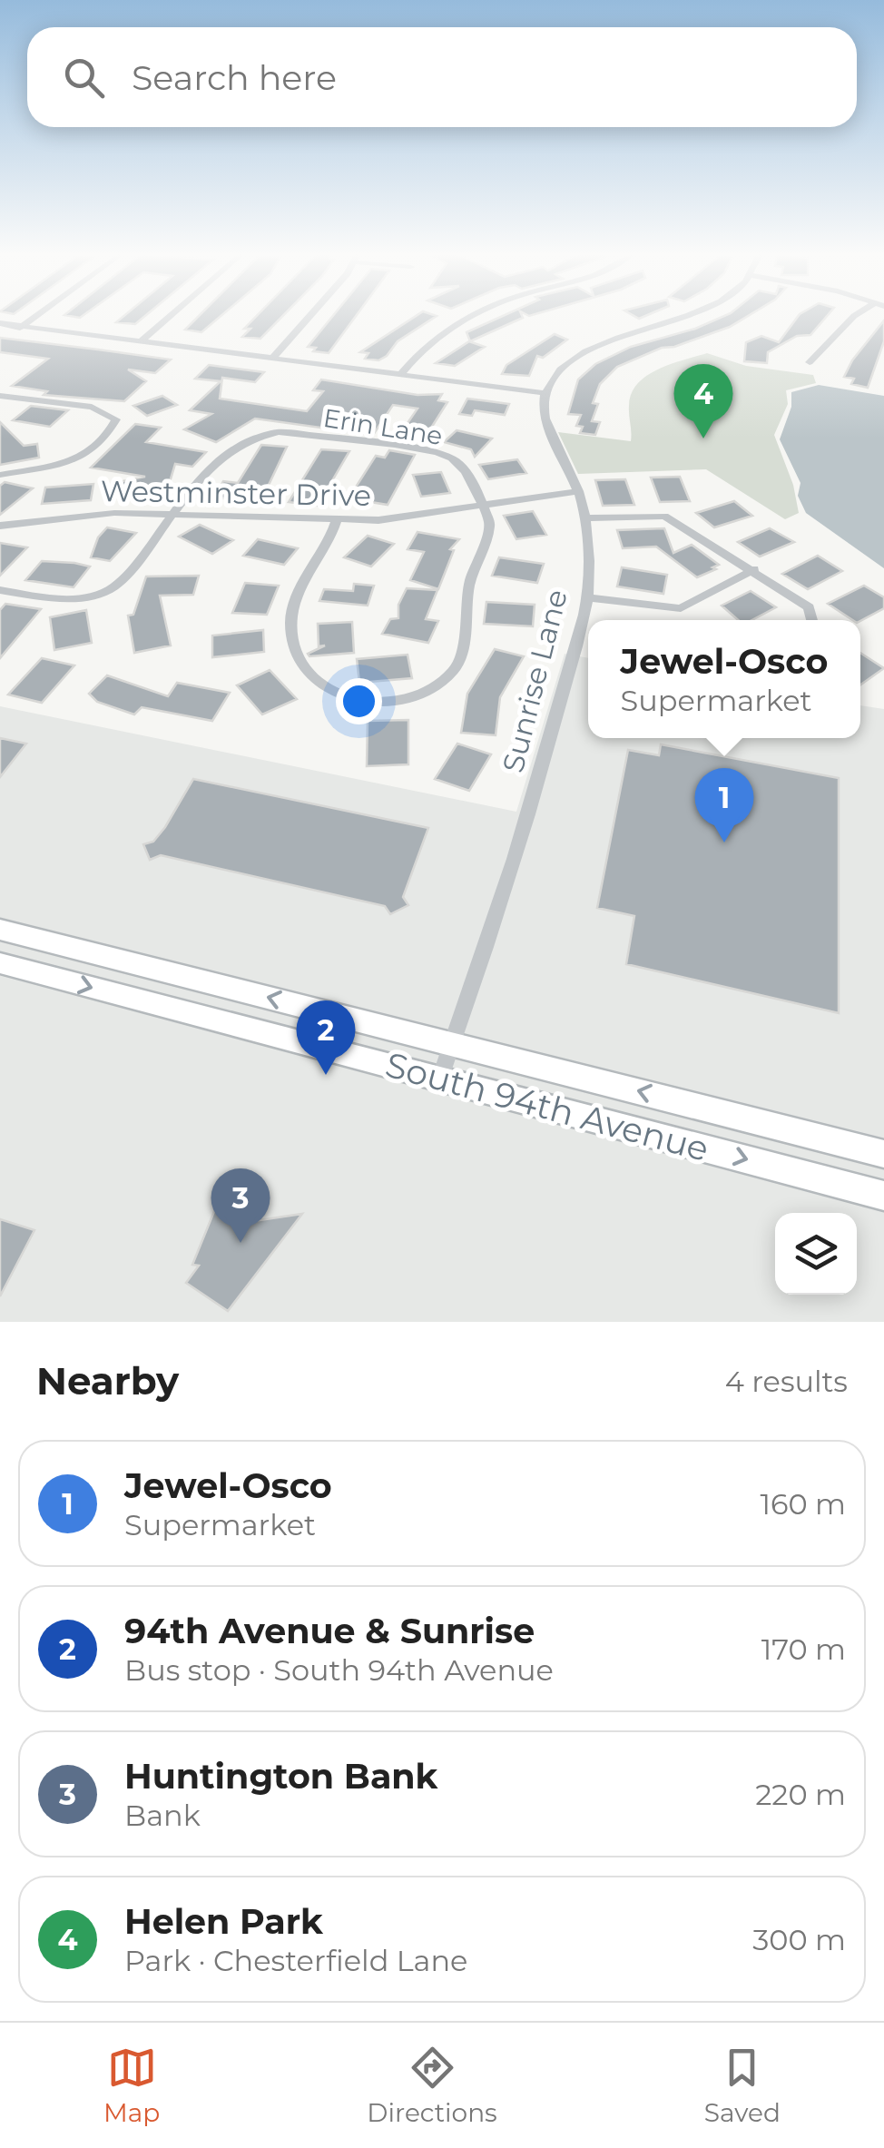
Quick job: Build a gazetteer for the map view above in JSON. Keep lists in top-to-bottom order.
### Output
{
  "streets": {
    "street": [
      "Erin Lane",
      "Westminster Drive",
      "Sunrise Lane",
      "South 94th Avenue"
    ]
  },
  "crossings": [
    ["Erin Lane", "Westminster Drive"],
    ["Westminster Drive", "Sunrise Lane"],
    ["Sunrise Lane", "South 94th Avenue"]
  ],
  "page": {
    "search": "Search here",
    "pins": [
      "4",
      "1",
      "2",
      "3"
    ],
    "popup": ["Jewel-Osco", "Supermarket"],
    "heading": ["Nearby", "4 results"],
    "list": [
      {
        "mark": "1",
        "name": "Jewel-Osco",
        "note": "Supermarket",
        "value": "160 m"
      },
      {
        "mark": "2",
        "name": "94th Avenue & Sunrise",
        "note": "Bus stop · South 94th Avenue",
        "value": "170 m"
      },
      {
        "mark": "3",
        "name": "Huntington Bank",
        "note": "Bank",
        "value": "220 m"
      },
      {
        "mark": "4",
        "name": "Helen Park",
        "note": "Park · Chesterfield Lane",
        "value": "300 m"
      }
    ],
    "nav": ["Map", "Directions", "Saved"]
  }
}
